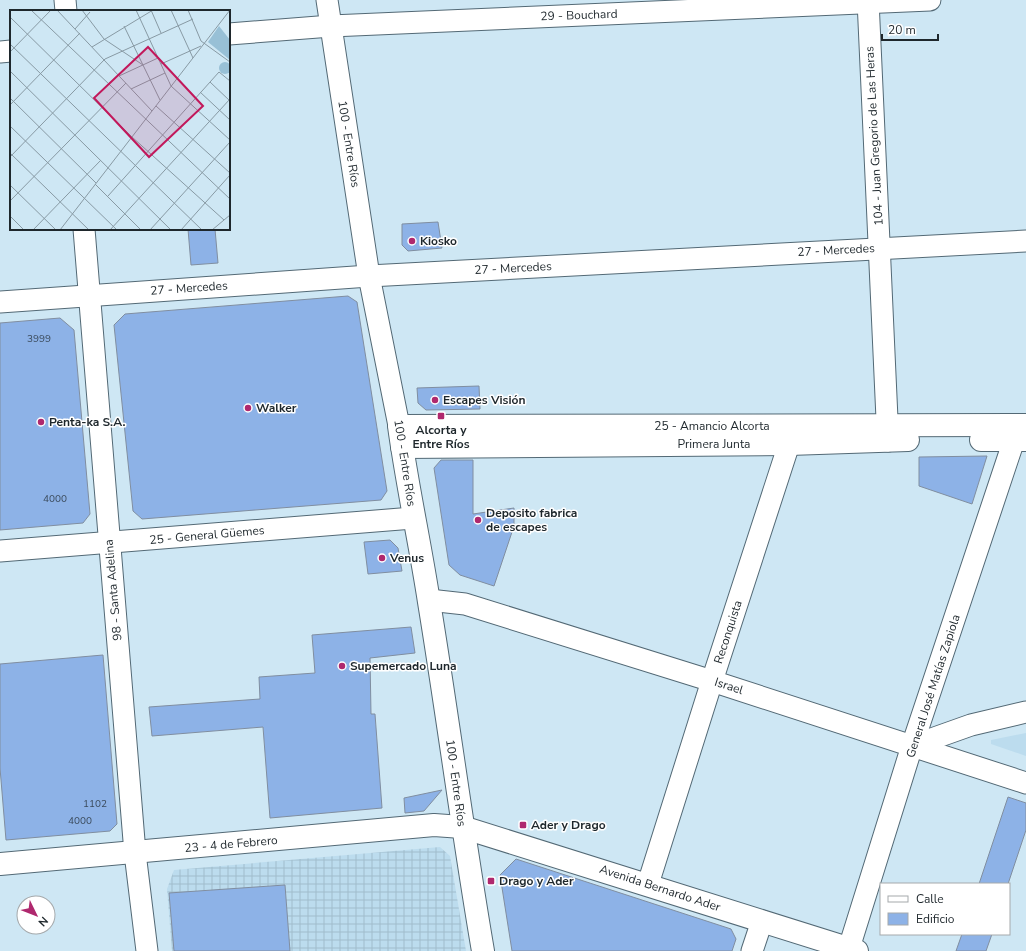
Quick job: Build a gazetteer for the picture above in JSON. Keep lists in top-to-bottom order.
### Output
{
  "streets": {
    "main road": [
      "100 - Entre Ríos",
      "Primera Junta",
      "23 - 4 de Febrero",
      "Avenida Bernardo Ader"
    ],
    "street": [
      "29 - Bouchard",
      "104 - Juan Gregorio de Las Heras",
      "27 - Mercedes",
      "25 - General Güemes",
      "98 - Santa Adelina",
      "Reconquista",
      "Israel",
      "General José Matías Zapiola"
    ]
  },
  "crossings": [
    ["29 - Bouchard", "104 - Juan Gregorio de Las Heras"],
    ["29 - Bouchard", "100 - Entre Ríos"],
    ["104 - Juan Gregorio de Las Heras", "27 - Mercedes"],
    ["104 - Juan Gregorio de Las Heras", "Primera Junta"],
    ["100 - Entre Ríos", "27 - Mercedes"],
    ["100 - Entre Ríos", "Primera Junta"],
    ["100 - Entre Ríos", "25 - General Güemes"],
    ["100 - Entre Ríos", "Israel"],
    ["100 - Entre Ríos", "23 - 4 de Febrero"],
    ["100 - Entre Ríos", "Avenida Bernardo Ader"],
    ["27 - Mercedes", "98 - Santa Adelina"],
    ["Primera Junta", "Reconquista"],
    ["Primera Junta", "General José Matías Zapiola"],
    ["25 - General Güemes", "98 - Santa Adelina"],
    ["98 - Santa Adelina", "23 - 4 de Febrero"],
    ["Reconquista", "Israel"],
    ["Reconquista", "Avenida Bernardo Ader"],
    ["Israel", "General José Matías Zapiola"],
    ["General José Matías Zapiola", "Avenida Bernardo Ader"],
    ["23 - 4 de Febrero", "Avenida Bernardo Ader"]
  ],
  "places": {
    "other": [
      "Kiosko",
      "Escapes Visión",
      "Walker",
      "Penta-ka S.A.",
      "Deposito fabrica de escapes",
      "Venus",
      "Supemercado Luna"
    ],
    "transit": ["Alcorta y Entre Ríos", "Ader y Drago", "Drago y Ader"]
  },
  "house_numbers": [
    "3999",
    "4000",
    "1102",
    "4000"
  ],
  "legend": ["Calle", "Edificio"],
  "scale_bar": "20 m",
  "north": "bottom right"
}
